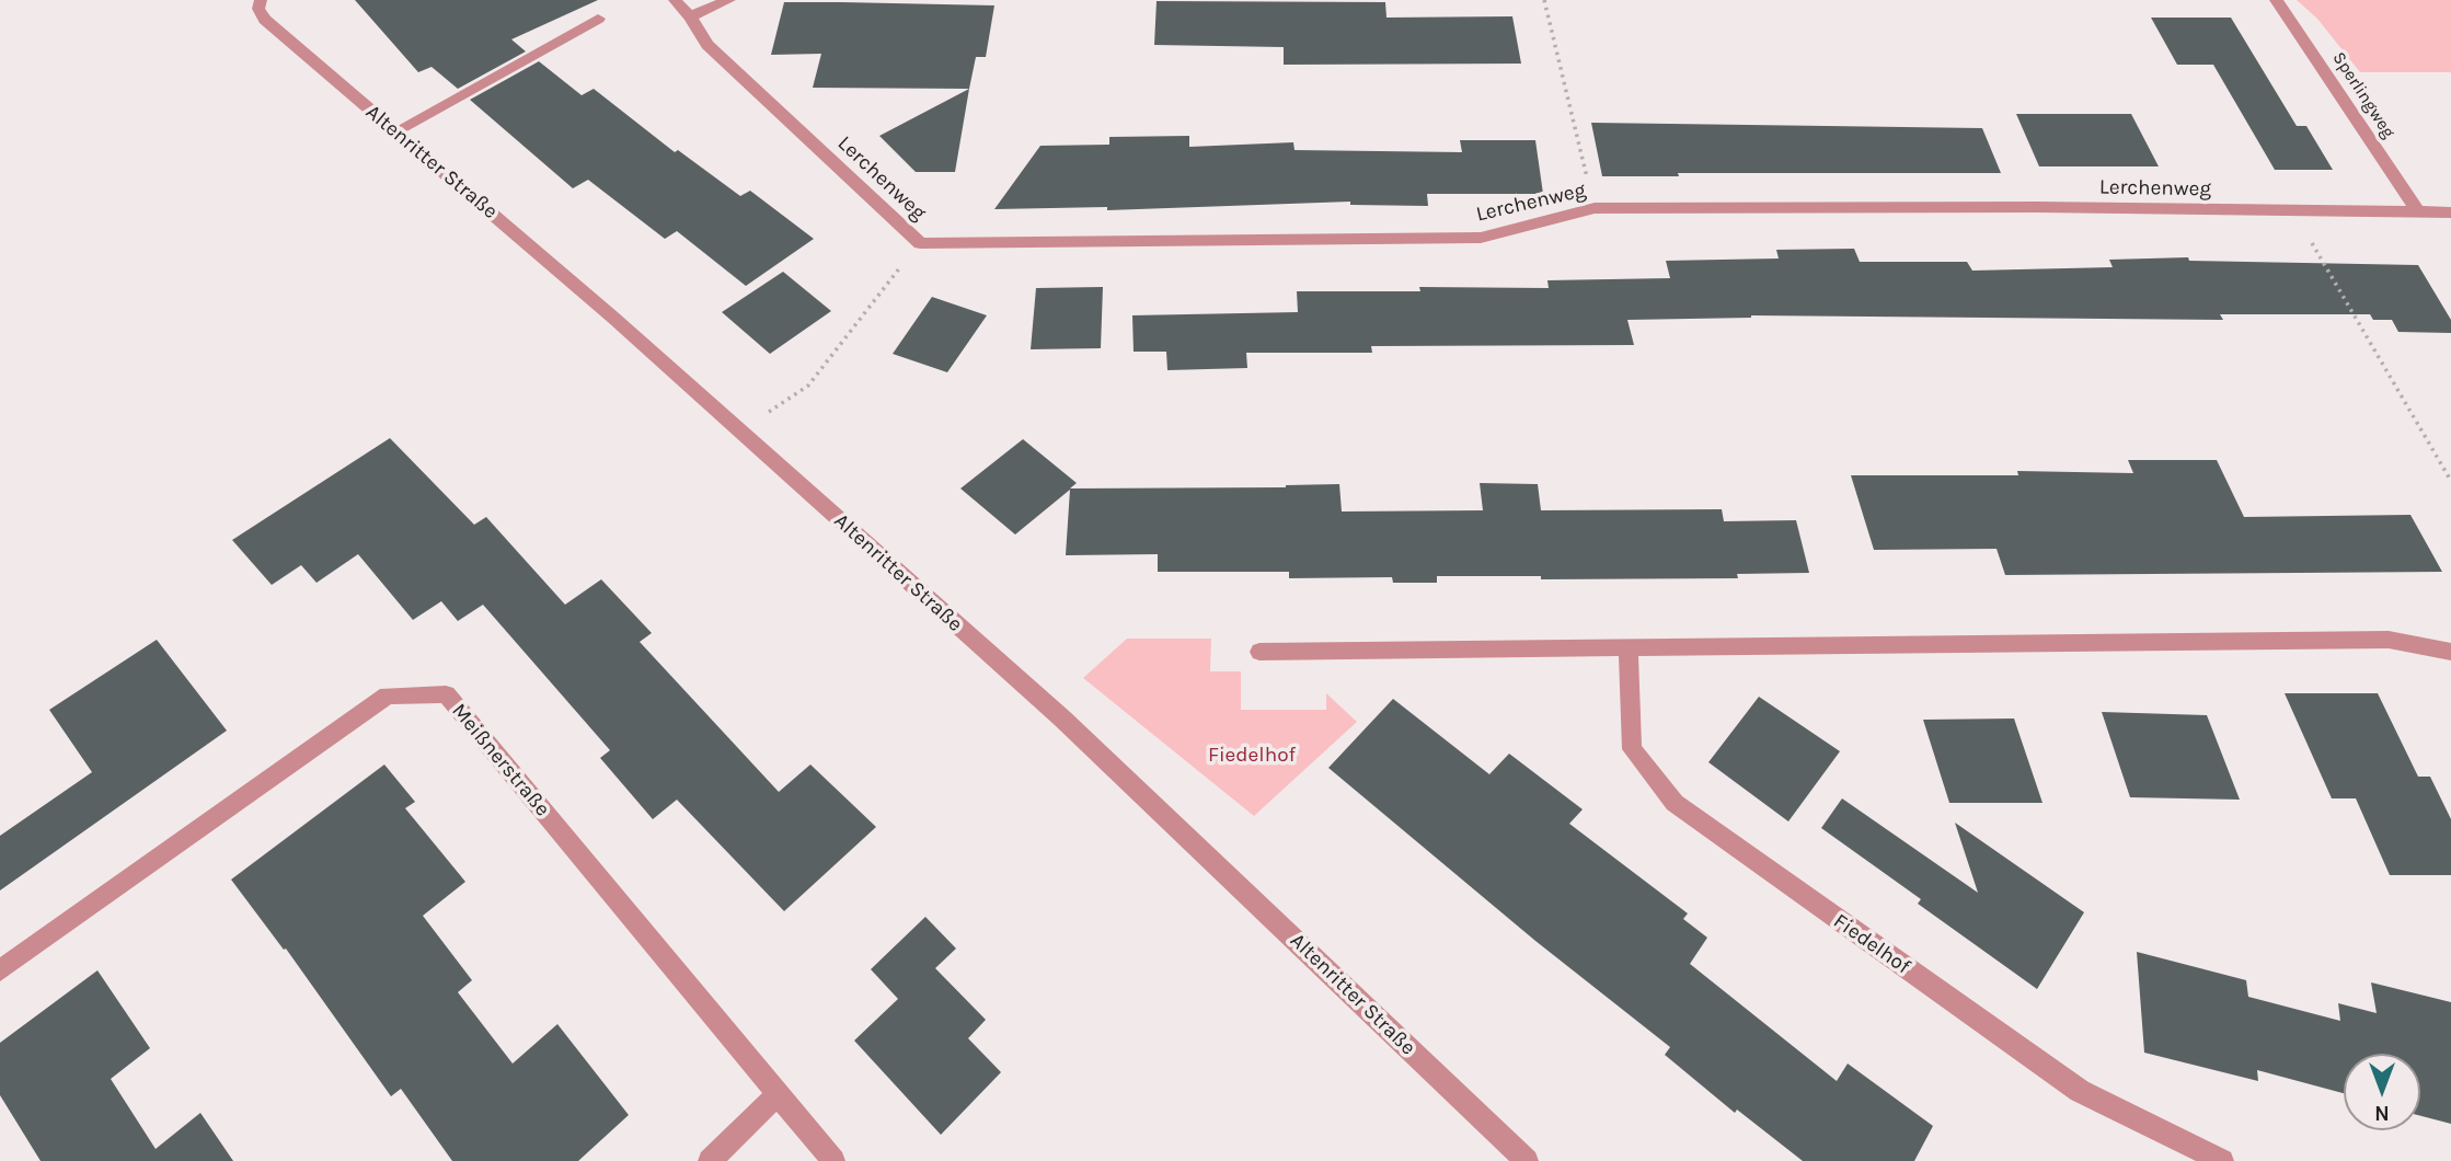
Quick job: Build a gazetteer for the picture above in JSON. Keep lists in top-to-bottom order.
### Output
{
  "streets": {
    "street": [
      "Sperlingweg",
      "Altenritter Straße",
      "Lerchenweg",
      "Meißnerstraße",
      "Fiedelhof"
    ]
  },
  "crossings": [
    ["Sperlingweg", "Lerchenweg"]
  ],
  "parks": ["Fiedelhof"],
  "north": "bottom"
}
